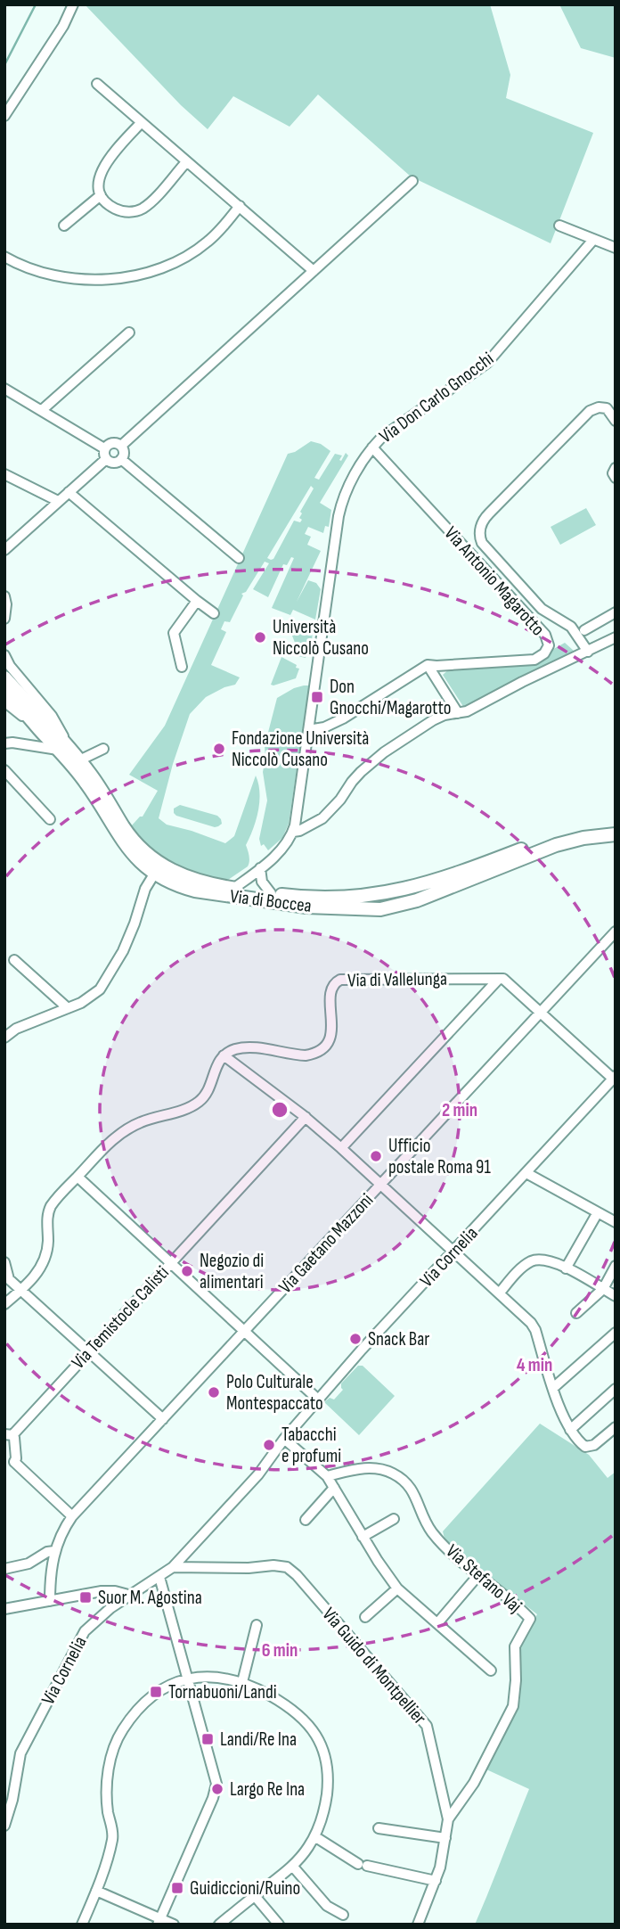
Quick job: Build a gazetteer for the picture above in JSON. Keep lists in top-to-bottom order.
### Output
{
  "streets": {
    "main road": ["Via di Boccea"],
    "street": [
      "Via Don Carlo Gnocchi",
      "Via Antonio Magarotto",
      "Via di Vallelunga",
      "Via Gaetano Mazzoni",
      "Via Cornelia",
      "Via Temistocle Calisti",
      "Via Stefano Vaj",
      "Via Guido di Montpellier"
    ]
  },
  "crossings": [
    ["Via Don Carlo Gnocchi", "Via Antonio Magarotto"],
    ["Via Don Carlo Gnocchi", "Via di Boccea"],
    ["Via Cornelia", "Via Guido di Montpellier"],
    ["Via Stefano Vaj", "Via Guido di Montpellier"]
  ],
  "places": {
    "other": [
      "Università Niccolò Cusano",
      "Fondazione Università Niccolò Cusano",
      "Ufficio postale Roma 91",
      "Negozio di alimentari",
      "Snack Bar",
      "Polo Culturale Montespaccato",
      "Tabacchi e profumi",
      "Largo Re Ina"
    ],
    "transit": [
      "Don Gnocchi/Magarotto",
      "Suor M. Agostina",
      "Tornabuoni/Landi",
      "Landi/Re Ina",
      "Guidiccioni/Ruino"
    ]
  },
  "rings": ["2 min", "4 min", "6 min"]
}
